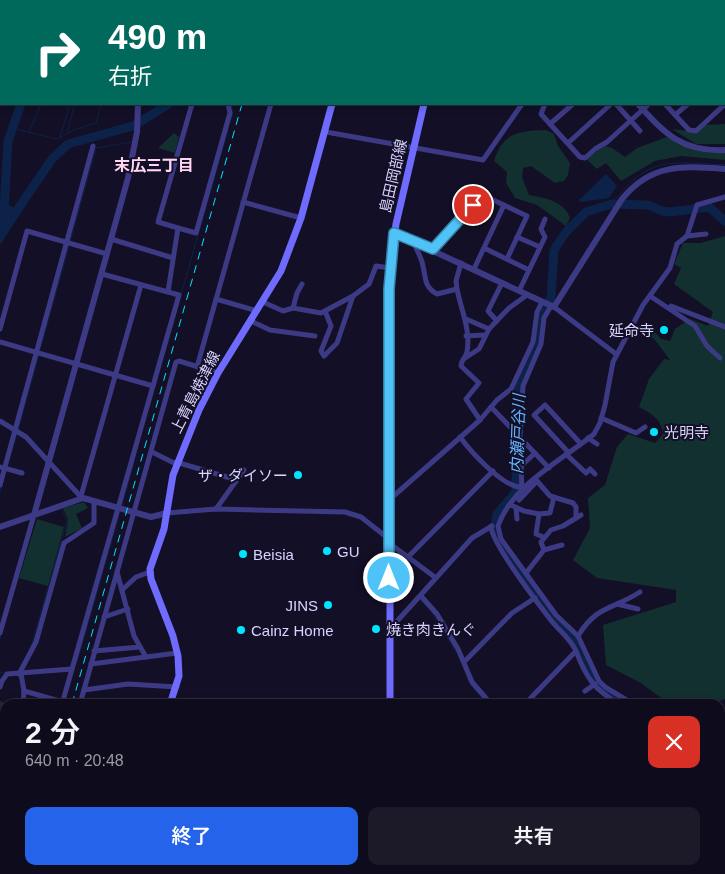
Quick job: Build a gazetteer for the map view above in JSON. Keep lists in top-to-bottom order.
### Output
{
  "streets": {
    "main road": ["島田岡部線", "上青島焼津線"]
  },
  "districts": ["末広三丁目"],
  "water": ["内瀬戸谷川"],
  "places": [
    "延命寺",
    "光明寺",
    "ザ・ダイソー",
    "GU",
    "Beisia",
    "JINS",
    "焼き肉きんぐ",
    "Cainz Home"
  ],
  "page": {
    "turn": ["490 m", "右折"],
    "heading": ["2 分", "640 m · 20:48"],
    "buttons": ["終了", "共有"]
  }
}
